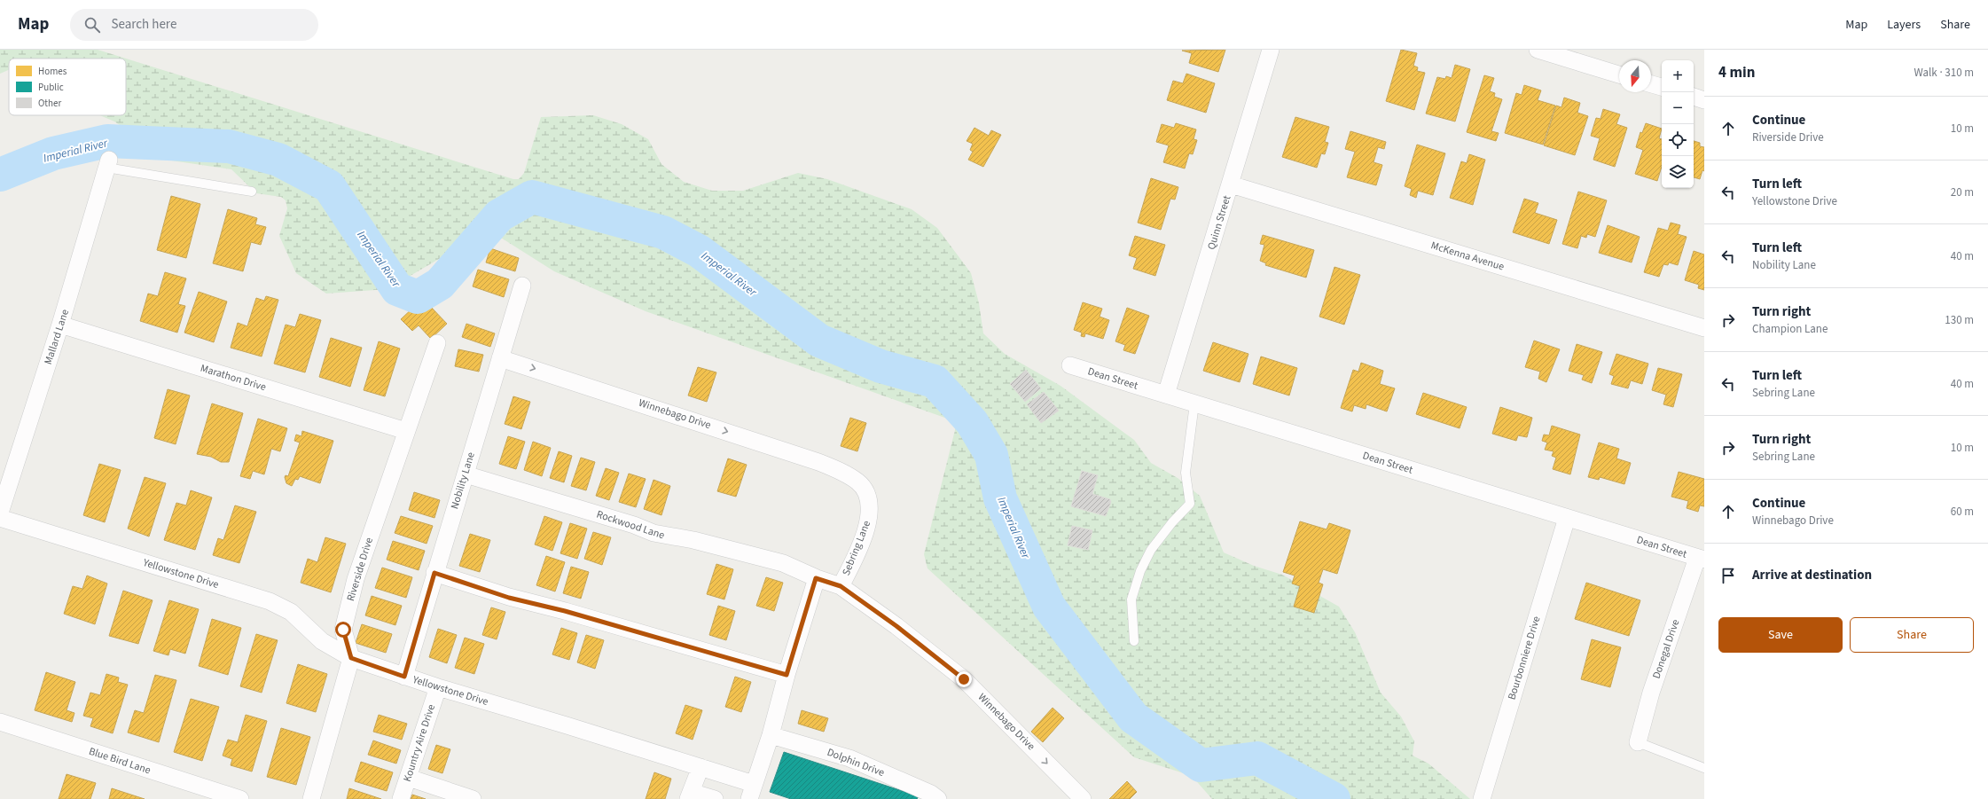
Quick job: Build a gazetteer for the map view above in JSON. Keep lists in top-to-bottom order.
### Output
{
  "streets": {
    "street": [
      "Quinn Street",
      "McKenna Avenue",
      "Mallard Lane",
      "Marathon Drive",
      "Dean Street",
      "Winnebago Drive",
      "Nobility Lane",
      "Rockwood Lane",
      "Sebring Lane",
      "Riverside Drive",
      "Yellowstone Drive",
      "Donegal Drive",
      "Bourbonniere Drive",
      "Kountry Aire Drive",
      "Blue Bird Lane",
      "Dolphin Drive"
    ]
  },
  "crossings": [
    ["Quinn Street", "McKenna Avenue"],
    ["Quinn Street", "Dean Street"],
    ["Mallard Lane", "Marathon Drive"],
    ["Marathon Drive", "Riverside Drive"],
    ["Dean Street", "Donegal Drive"],
    ["Dean Street", "Bourbonniere Drive"],
    ["Winnebago Drive", "Nobility Lane"],
    ["Winnebago Drive", "Sebring Lane"],
    ["Nobility Lane", "Rockwood Lane"],
    ["Nobility Lane", "Yellowstone Drive"],
    ["Rockwood Lane", "Sebring Lane"],
    ["Riverside Drive", "Yellowstone Drive"],
    ["Yellowstone Drive", "Kountry Aire Drive"]
  ],
  "one_way": ["Winnebago Drive"],
  "water": ["Imperial River"],
  "legend": ["Homes", "Public", "Other"],
  "north": "bottom",
  "page": {
    "header": "Map",
    "search": "Search here",
    "nav": ["Map", "Layers", "Share"],
    "heading": ["4 min", "Walk · 310 m"],
    "map_buttons": ["+", "−"],
    "list": [
      ["Continue", "Riverside Drive", "10 m"],
      ["Turn left", "Yellowstone Drive", "20 m"],
      ["Turn left", "Nobility Lane", "40 m"],
      ["Turn right", "Champion Lane", "130 m"],
      ["Turn left", "Sebring Lane", "40 m"],
      ["Turn right", "Sebring Lane", "10 m"],
      ["Continue", "Winnebago Drive", "60 m"],
      "Arrive at destination"
    ],
    "buttons": ["Save", "Share"]
  }
}
